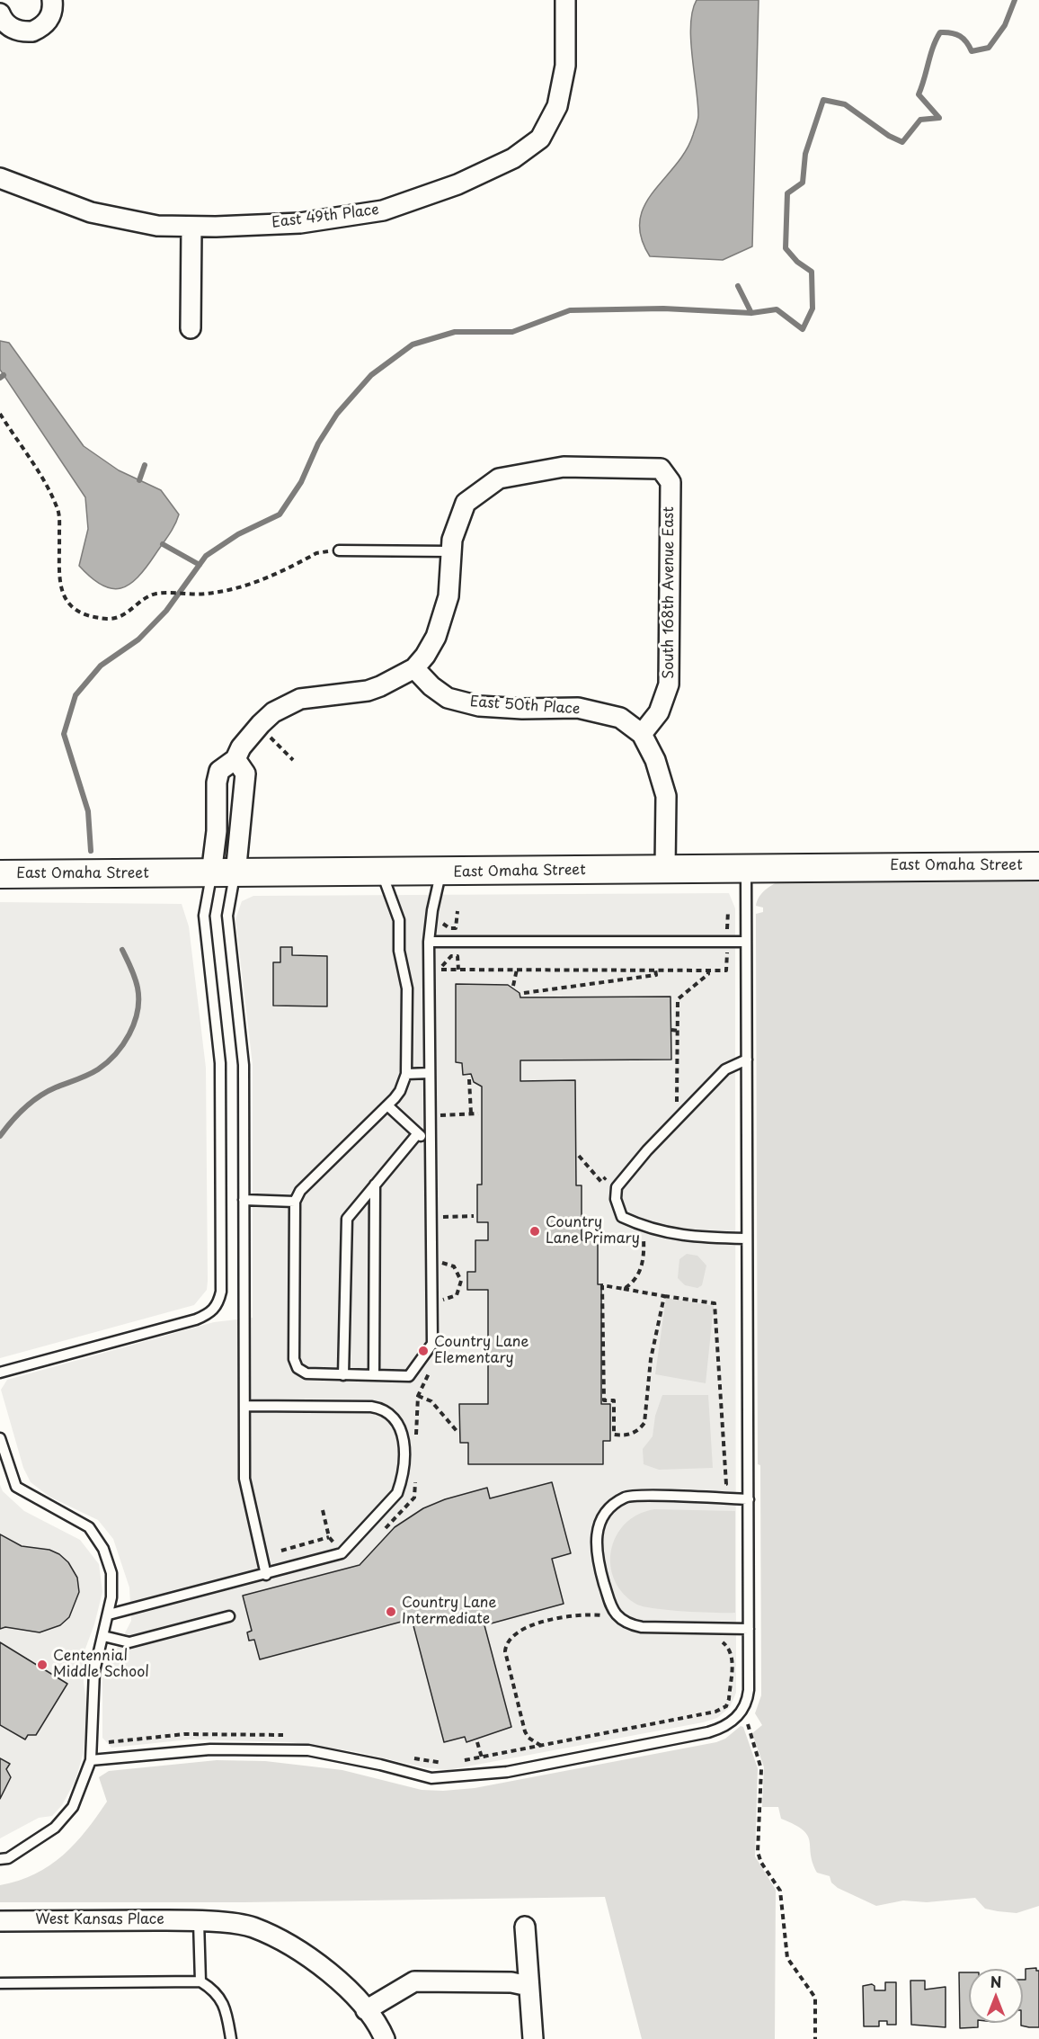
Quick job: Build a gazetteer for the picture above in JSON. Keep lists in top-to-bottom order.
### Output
{
  "streets": {
    "main road": ["East Omaha Street"],
    "street": [
      "East 49th Place",
      "South 168th Avenue East",
      "East 50th Place",
      "West Kansas Place"
    ]
  },
  "crossings": [
    ["South 168th Avenue East", "East 50th Place"]
  ],
  "places": [
    "Country Lane Primary",
    "Country Lane Elementary",
    "Country Lane Intermediate",
    "Centennial Middle School"
  ],
  "north": "top"
}
